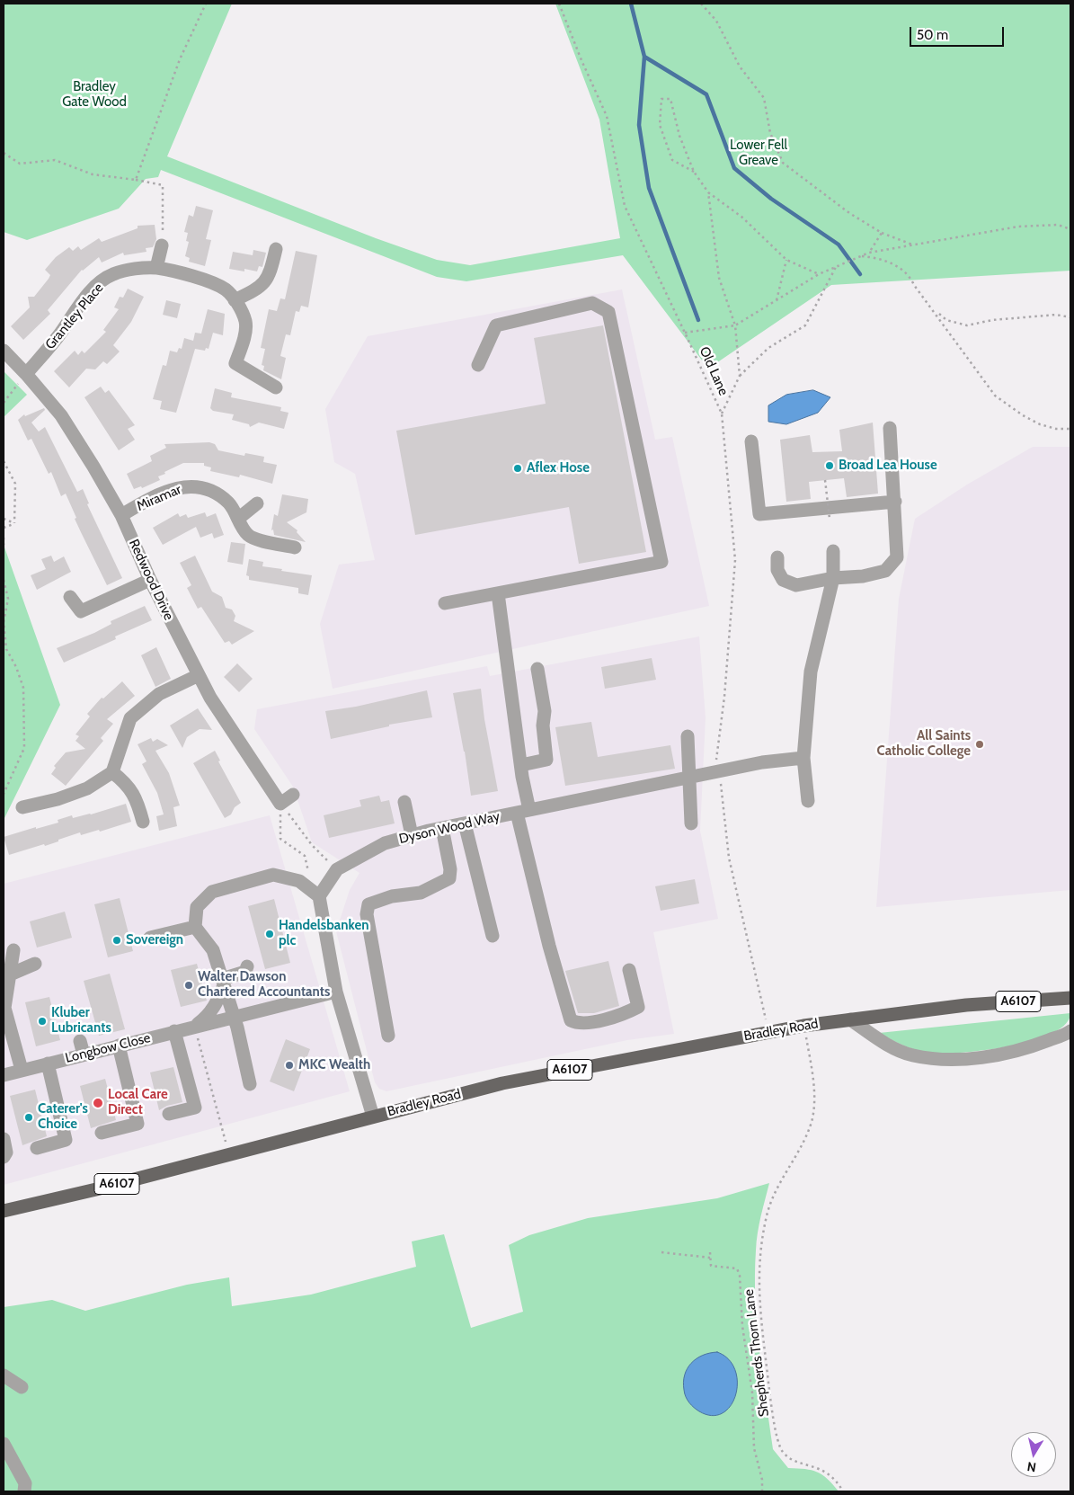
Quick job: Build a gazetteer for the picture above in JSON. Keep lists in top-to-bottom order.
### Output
{
  "streets": {
    "main road": ["A6107", "Bradley Road"],
    "street": [
      "Grantley Place",
      "Miramar",
      "Redwood Drive",
      "Dyson Wood Way",
      "Longbow Close"
    ],
    "path": ["Old Lane", "Shepherds Thorn Lane"]
  },
  "crossings": [
    ["Grantley Place", "Redwood Drive"],
    ["Old Lane", "Dyson Wood Way"],
    ["Old Lane", "Bradley Road"],
    ["Miramar", "Redwood Drive"],
    ["Bradley Road", "Shepherds Thorn Lane"]
  ],
  "parks": ["Bradley Gate Wood", "Lower Fell Greave"],
  "places": [
    "Broad Lea House",
    "Aflex Hose",
    "All Saints Catholic College",
    "Handelsbanken plc",
    "Sovereign",
    "Walter Dawson Chartered Accountants",
    "Kluber Lubricants",
    "MKC Wealth",
    "Local Care Direct",
    "Caterer's Choice"
  ],
  "scale_bar": "50 m",
  "north": "bottom"
}
